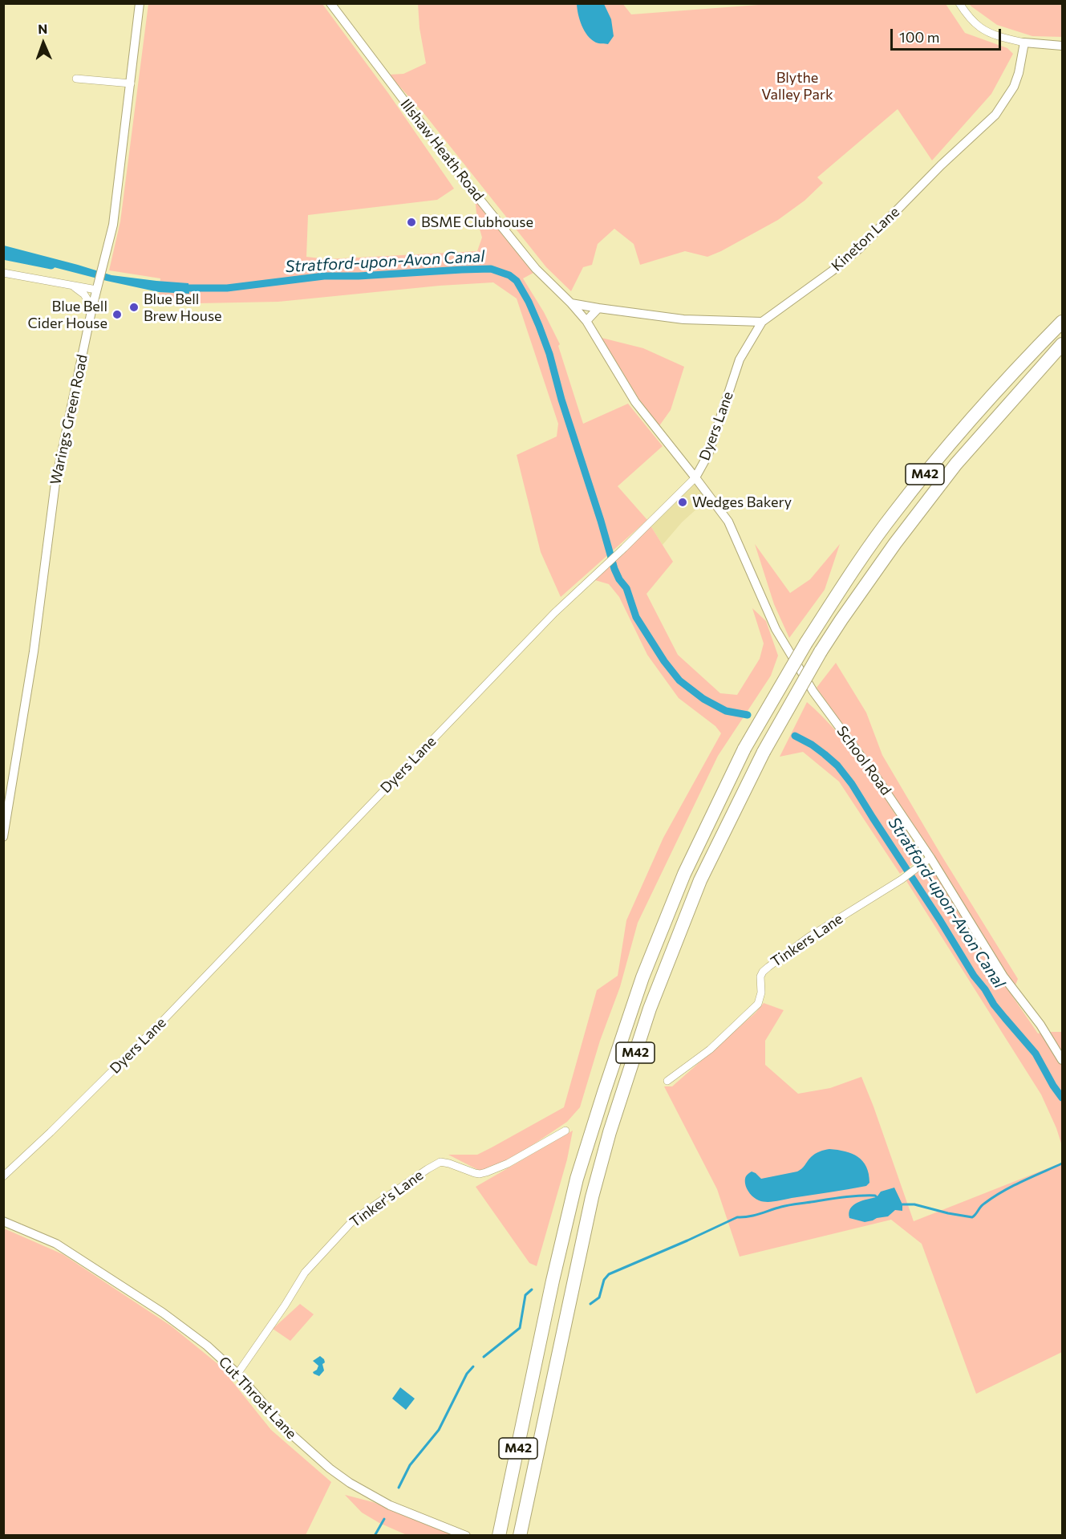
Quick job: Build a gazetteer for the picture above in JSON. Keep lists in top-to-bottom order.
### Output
{
  "streets": {
    "highway": ["M42"],
    "street": [
      "Illshaw Heath Road",
      "Kineton Lane",
      "Warings Green Road",
      "Dyers Lane",
      "School Road",
      "Tinkers Lane",
      "Tinker's Lane",
      "Cut Throat Lane"
    ]
  },
  "crossings": [
    ["Illshaw Heath Road", "Dyers Lane"],
    ["Illshaw Heath Road", "School Road"],
    ["Kineton Lane", "Dyers Lane"],
    ["Dyers Lane", "School Road"],
    ["School Road", "Tinkers Lane"],
    ["Tinker's Lane", "Cut Throat Lane"]
  ],
  "water": ["Stratford-upon-Avon Canal"],
  "parks": ["Blythe Valley Park"],
  "places": [
    "BSME Clubhouse",
    "Blue Bell Brew House",
    "Blue Bell Cider House",
    "Wedges Bakery"
  ],
  "scale_bar": "100 m",
  "north": "top"
}
